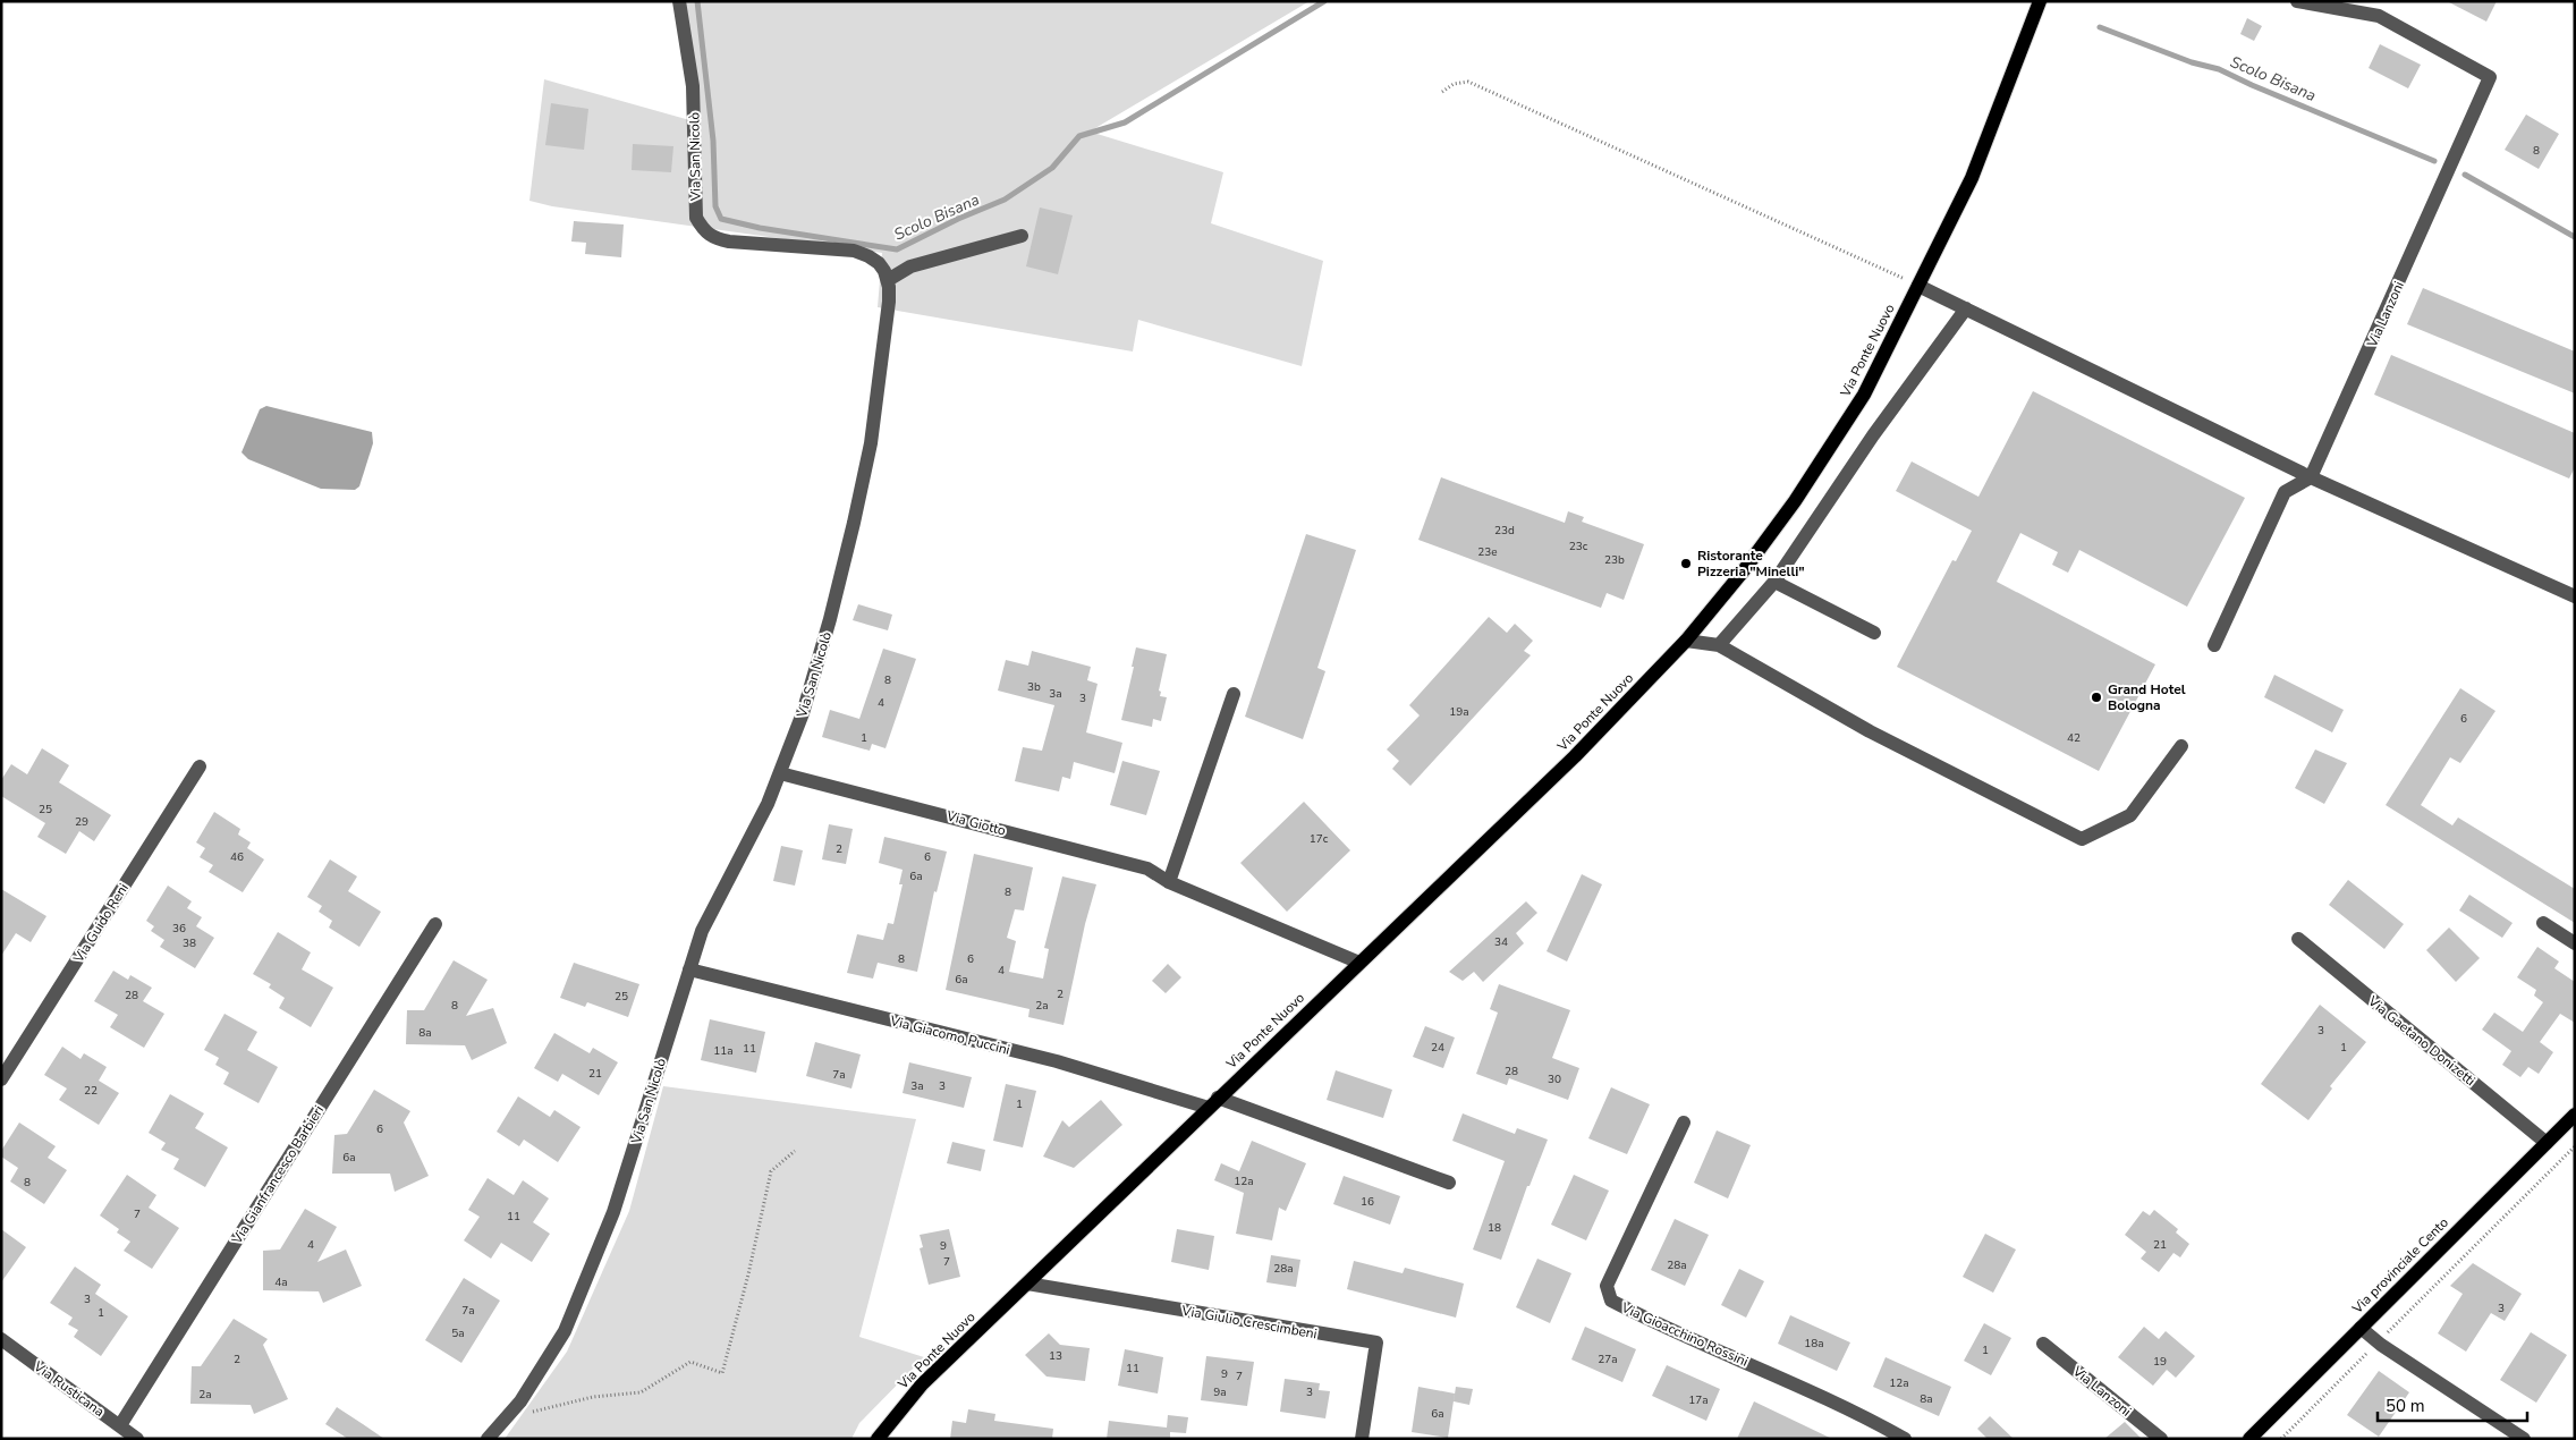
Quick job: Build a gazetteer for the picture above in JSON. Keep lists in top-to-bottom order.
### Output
{
  "streets": {
    "main road": ["Via Ponte Nuovo", "Via provinciale Cento"],
    "street": [
      "Via San Nicolò",
      "Via Lanzoni",
      "Via Giotto",
      "Via Guido Reni",
      "Via Giacomo Puccini",
      "Via Gaetano Donizetti",
      "Via Gianfrancesco Barbieri",
      "Via Giulio Crescimbeni",
      "Via Gioacchino Rossini",
      "Via Rusticana"
    ]
  },
  "crossings": [
    ["Via San Nicolò", "Via Giotto"],
    ["Via San Nicolò", "Via Giacomo Puccini"],
    ["Via Ponte Nuovo", "Via Giotto"],
    ["Via Ponte Nuovo", "Via Giacomo Puccini"],
    ["Via Ponte Nuovo", "Via Giulio Crescimbeni"],
    ["Via Gaetano Donizetti", "Via provinciale Cento"],
    ["Via Gianfrancesco Barbieri", "Via Rusticana"]
  ],
  "water": ["Scolo Bisana"],
  "places": ["Ristorante Pizzeria \"Minelli\"", "Grand Hotel Bologna"],
  "house_numbers": [
    "8",
    "23d",
    "23c",
    "23e",
    "23b",
    "8",
    "3b",
    "3a",
    "3",
    "4",
    "19a",
    "6",
    "1",
    "42",
    "25",
    "29",
    "17c",
    "2",
    "46",
    "6",
    "6a",
    "8",
    "36",
    "34",
    "38",
    "8",
    "6",
    "4",
    "6a",
    "2",
    "28",
    "25",
    "8",
    "2a",
    "3",
    "8a",
    "24",
    "1",
    "11",
    "11a",
    "28",
    "21",
    "7a",
    "30",
    "3a",
    "3",
    "22",
    "1",
    "6",
    "6a",
    "12a",
    "8",
    "16",
    "7",
    "11",
    "18",
    "4",
    "21",
    "9",
    "7",
    "28a",
    "28a",
    "4a",
    "3",
    "3",
    "7a",
    "1",
    "5a",
    "18a",
    "1",
    "13",
    "2",
    "27a",
    "19",
    "11",
    "9",
    "7",
    "12a",
    "9a",
    "3",
    "2a",
    "8a",
    "17a",
    "6a"
  ],
  "scale_bar": "50 m"
}
